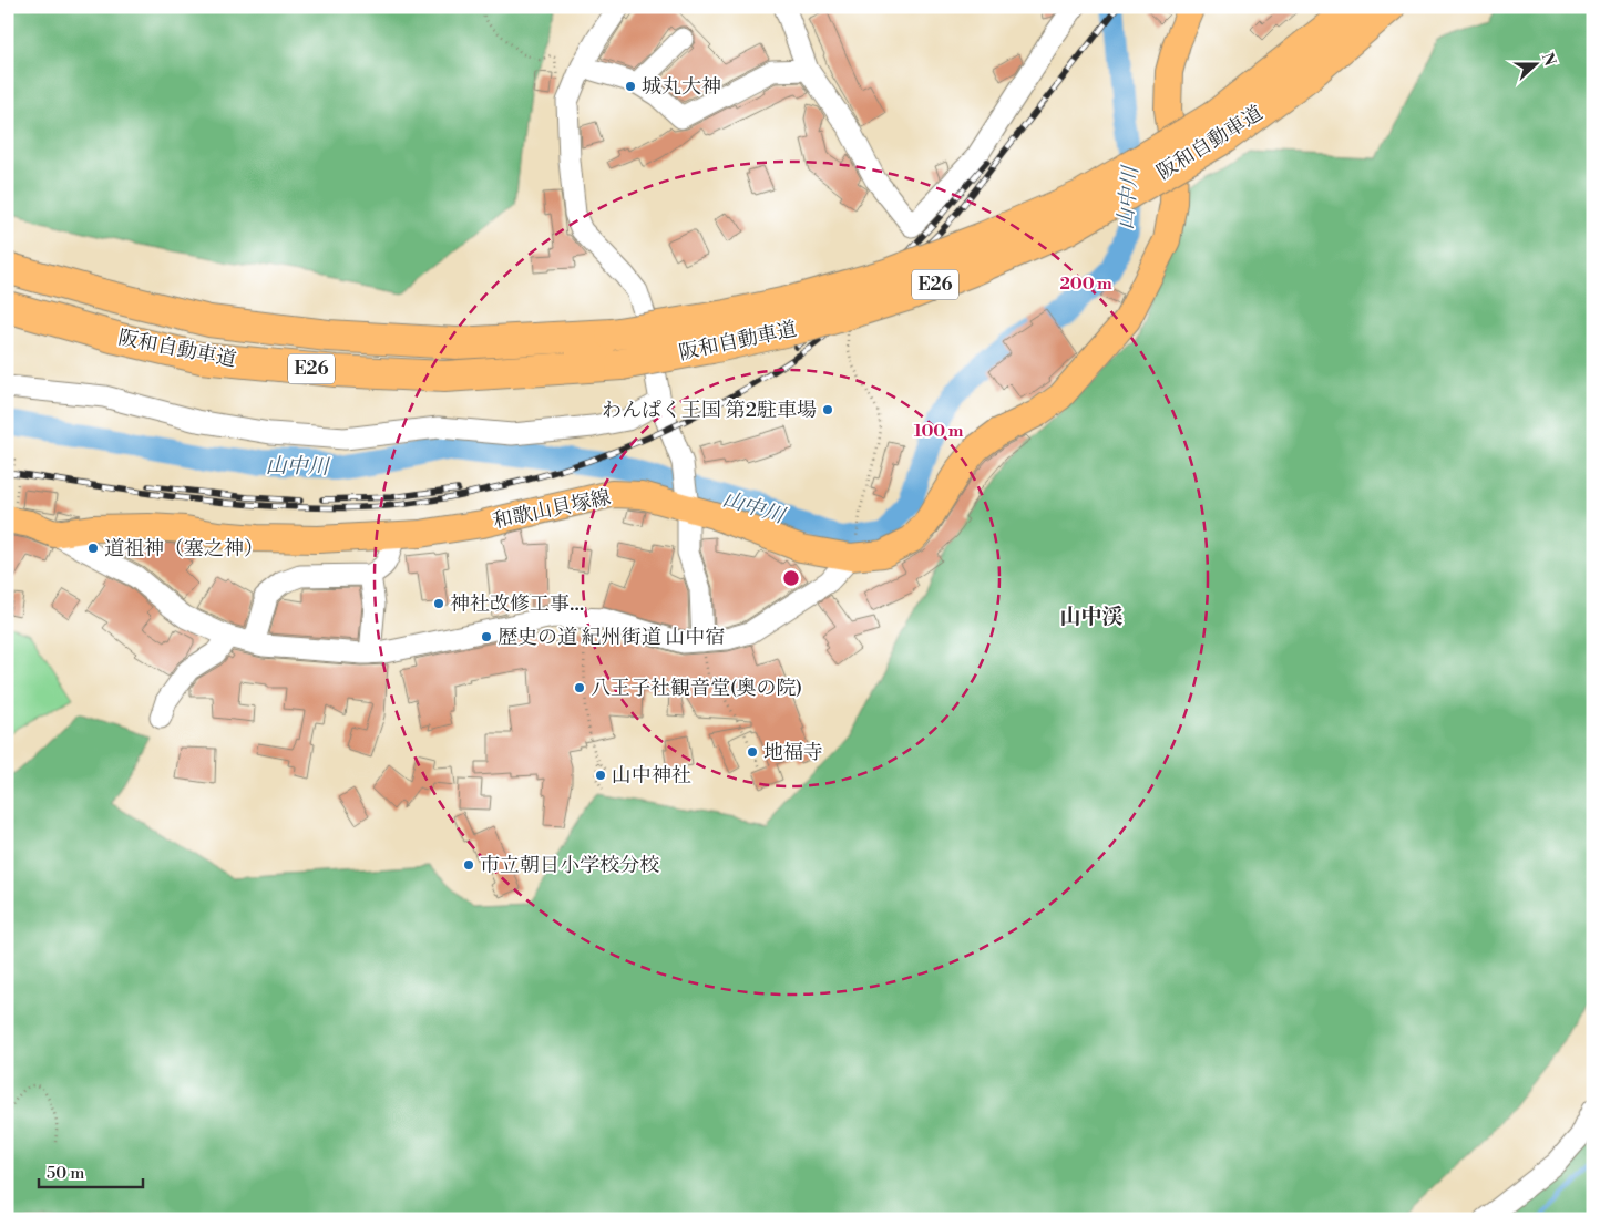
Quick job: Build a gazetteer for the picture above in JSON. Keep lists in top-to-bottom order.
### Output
{
  "streets": {
    "highway": ["阪和自動車道", "E26"],
    "main road": ["和歌山貝塚線"]
  },
  "districts": ["山中渓"],
  "water": ["山中川"],
  "places": [
    "城丸大神",
    "わんぱく王国 第2駐車場",
    "道祖神（塞之神）",
    "神社改修工事…",
    "歴史の道 紀州街道 山中宿",
    "八王子社観音堂(奥の院)",
    "地福寺",
    "山中神社",
    "市立朝日小学校分校"
  ],
  "scale_bar": "50 m",
  "north": "right",
  "rings": ["200 m", "100 m"]
}
